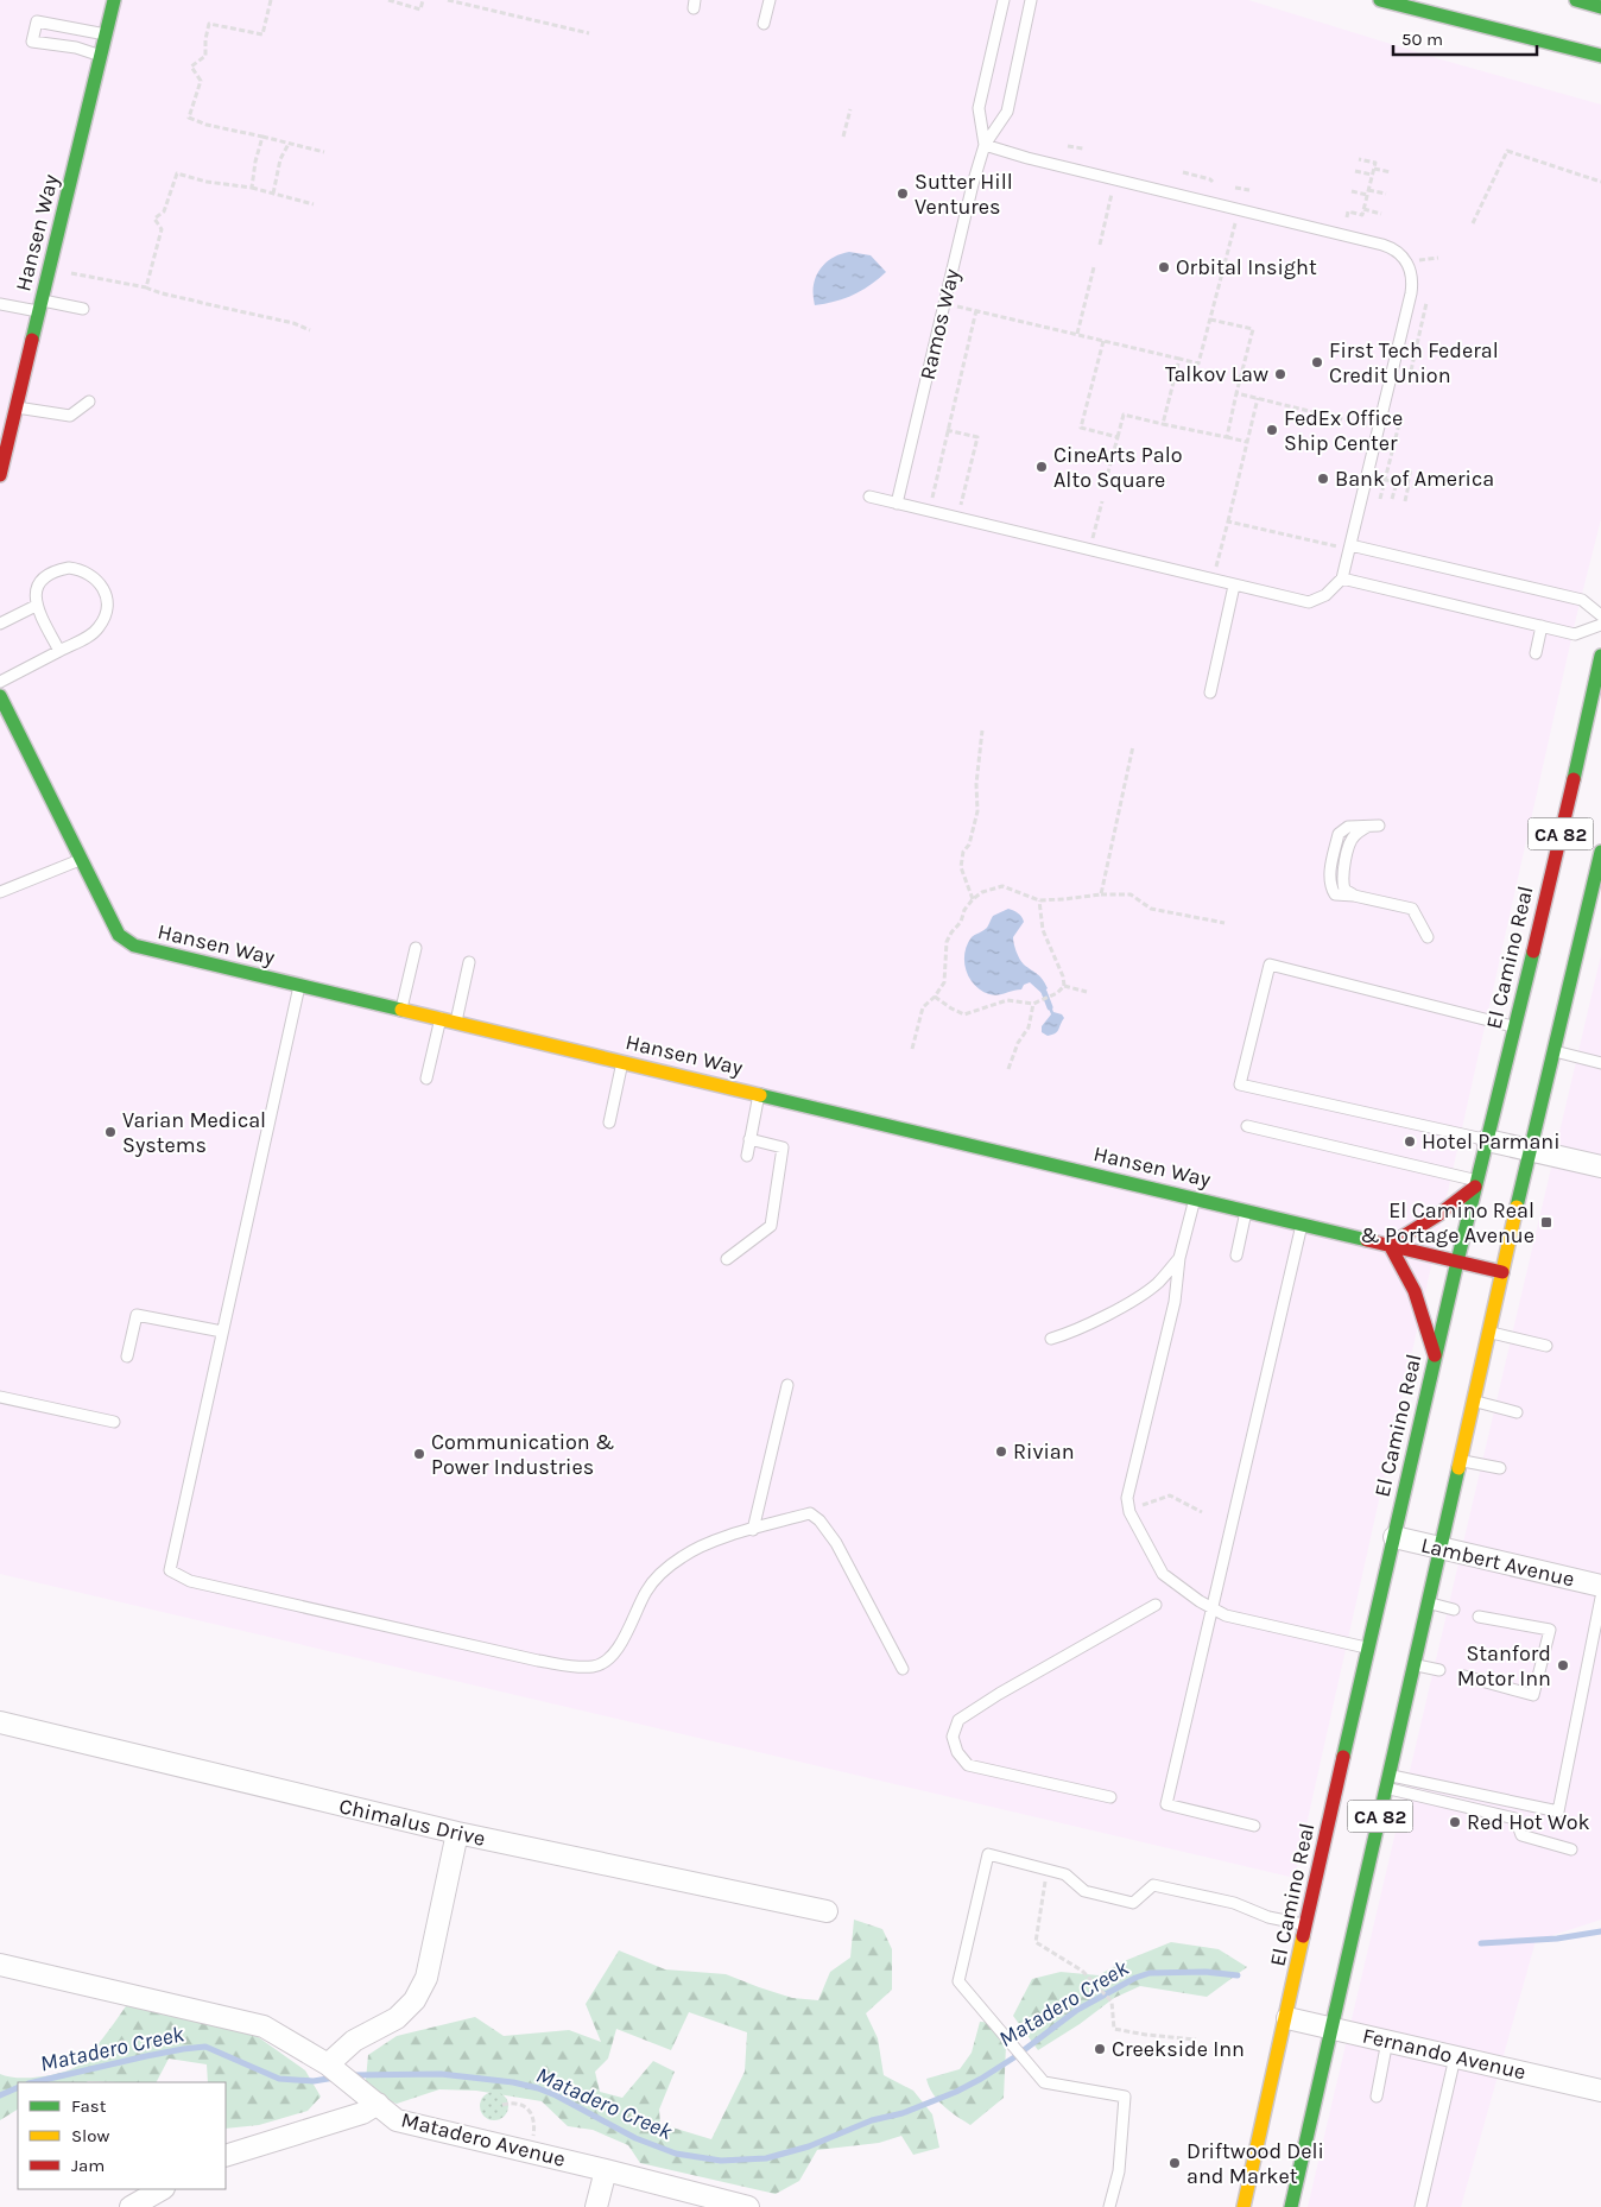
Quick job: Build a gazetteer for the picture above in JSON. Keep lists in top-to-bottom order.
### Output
{
  "streets": {
    "main road": ["Hansen Way", "CA 82", "El Camino Real"],
    "street": [
      "Lambert Avenue",
      "Chimalus Drive",
      "Fernando Avenue",
      "Matadero Avenue"
    ],
    "lane": ["Ramos Way"]
  },
  "crossings": [
    ["Hansen Way", "CA 82"],
    ["Hansen Way", "El Camino Real"],
    ["CA 82", "Lambert Avenue"],
    ["CA 82", "Fernando Avenue"],
    ["El Camino Real", "Lambert Avenue"],
    ["El Camino Real", "Fernando Avenue"]
  ],
  "water": ["Matadero Creek"],
  "places": {
    "other": [
      "Sutter Hill Ventures",
      "Orbital Insight",
      "First Tech Federal Credit Union",
      "Talkov Law",
      "FedEx Office Ship Center",
      "CineArts Palo Alto Square",
      "Bank of America",
      "Varian Medical Systems",
      "Hotel Parmani",
      "Rivian",
      "Communication & Power Industries",
      "Stanford Motor Inn",
      "Red Hot Wok",
      "Creekside Inn",
      "Driftwood Deli and Market"
    ],
    "transit": ["El Camino Real & Portage Avenue"]
  },
  "legend": ["Fast", "Slow", "Jam"],
  "scale_bar": "50 m"
}
